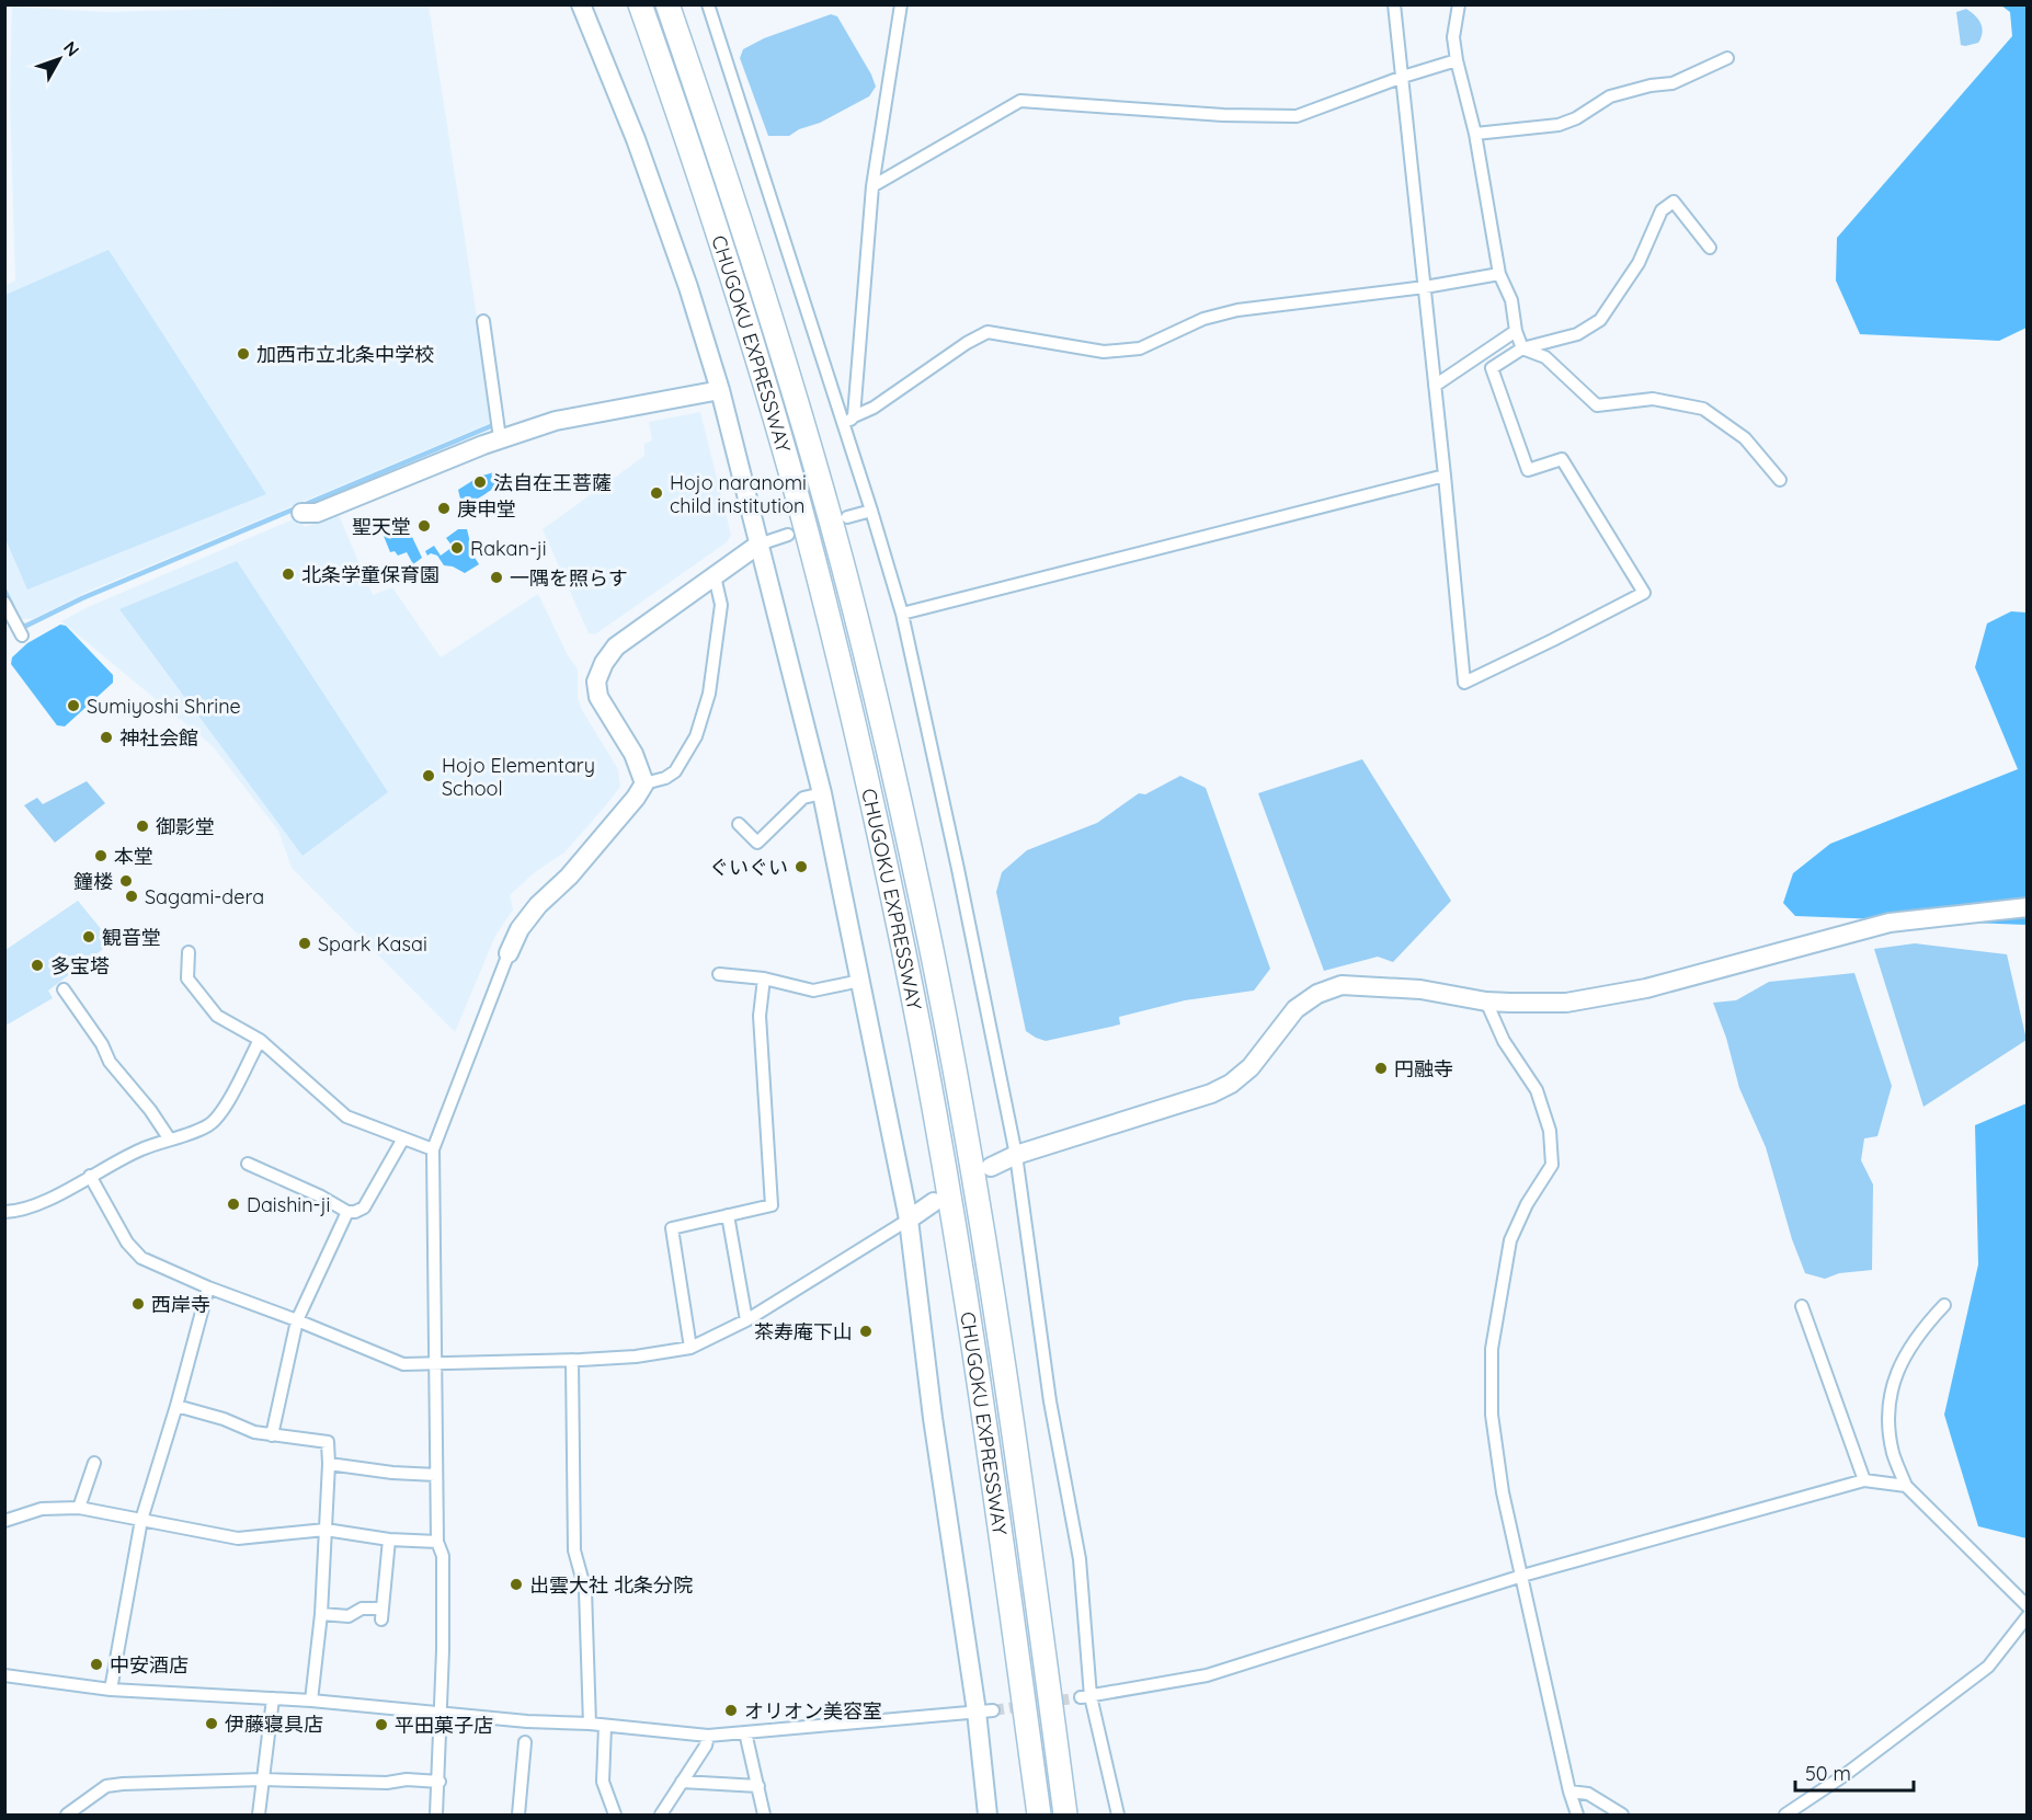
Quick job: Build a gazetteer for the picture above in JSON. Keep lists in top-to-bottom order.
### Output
{
  "streets": {
    "highway": ["CHUGOKU EXPRESSWAY"]
  },
  "places": [
    "加西市立北条中学校",
    "法自在王菩薩",
    "Hojo naranomi child institution",
    "庚申堂",
    "聖天堂",
    "Rakan-ji",
    "北条学童保育園",
    "一隅を照らす",
    "Sumiyoshi Shrine",
    "神社会館",
    "Hojo Elementary School",
    "御影堂",
    "本堂",
    "ぐいぐい",
    "鐘楼",
    "Sagami-dera",
    "観音堂",
    "Spark Kasai",
    "多宝塔",
    "円融寺",
    "Daishin-ji",
    "西岸寺",
    "茶寿庵下山",
    "出雲大社 北条分院",
    "中安酒店",
    "オリオン美容室",
    "伊藤寝具店",
    "平田菓子店"
  ],
  "scale_bar": "50 m",
  "north": "top right"
}
